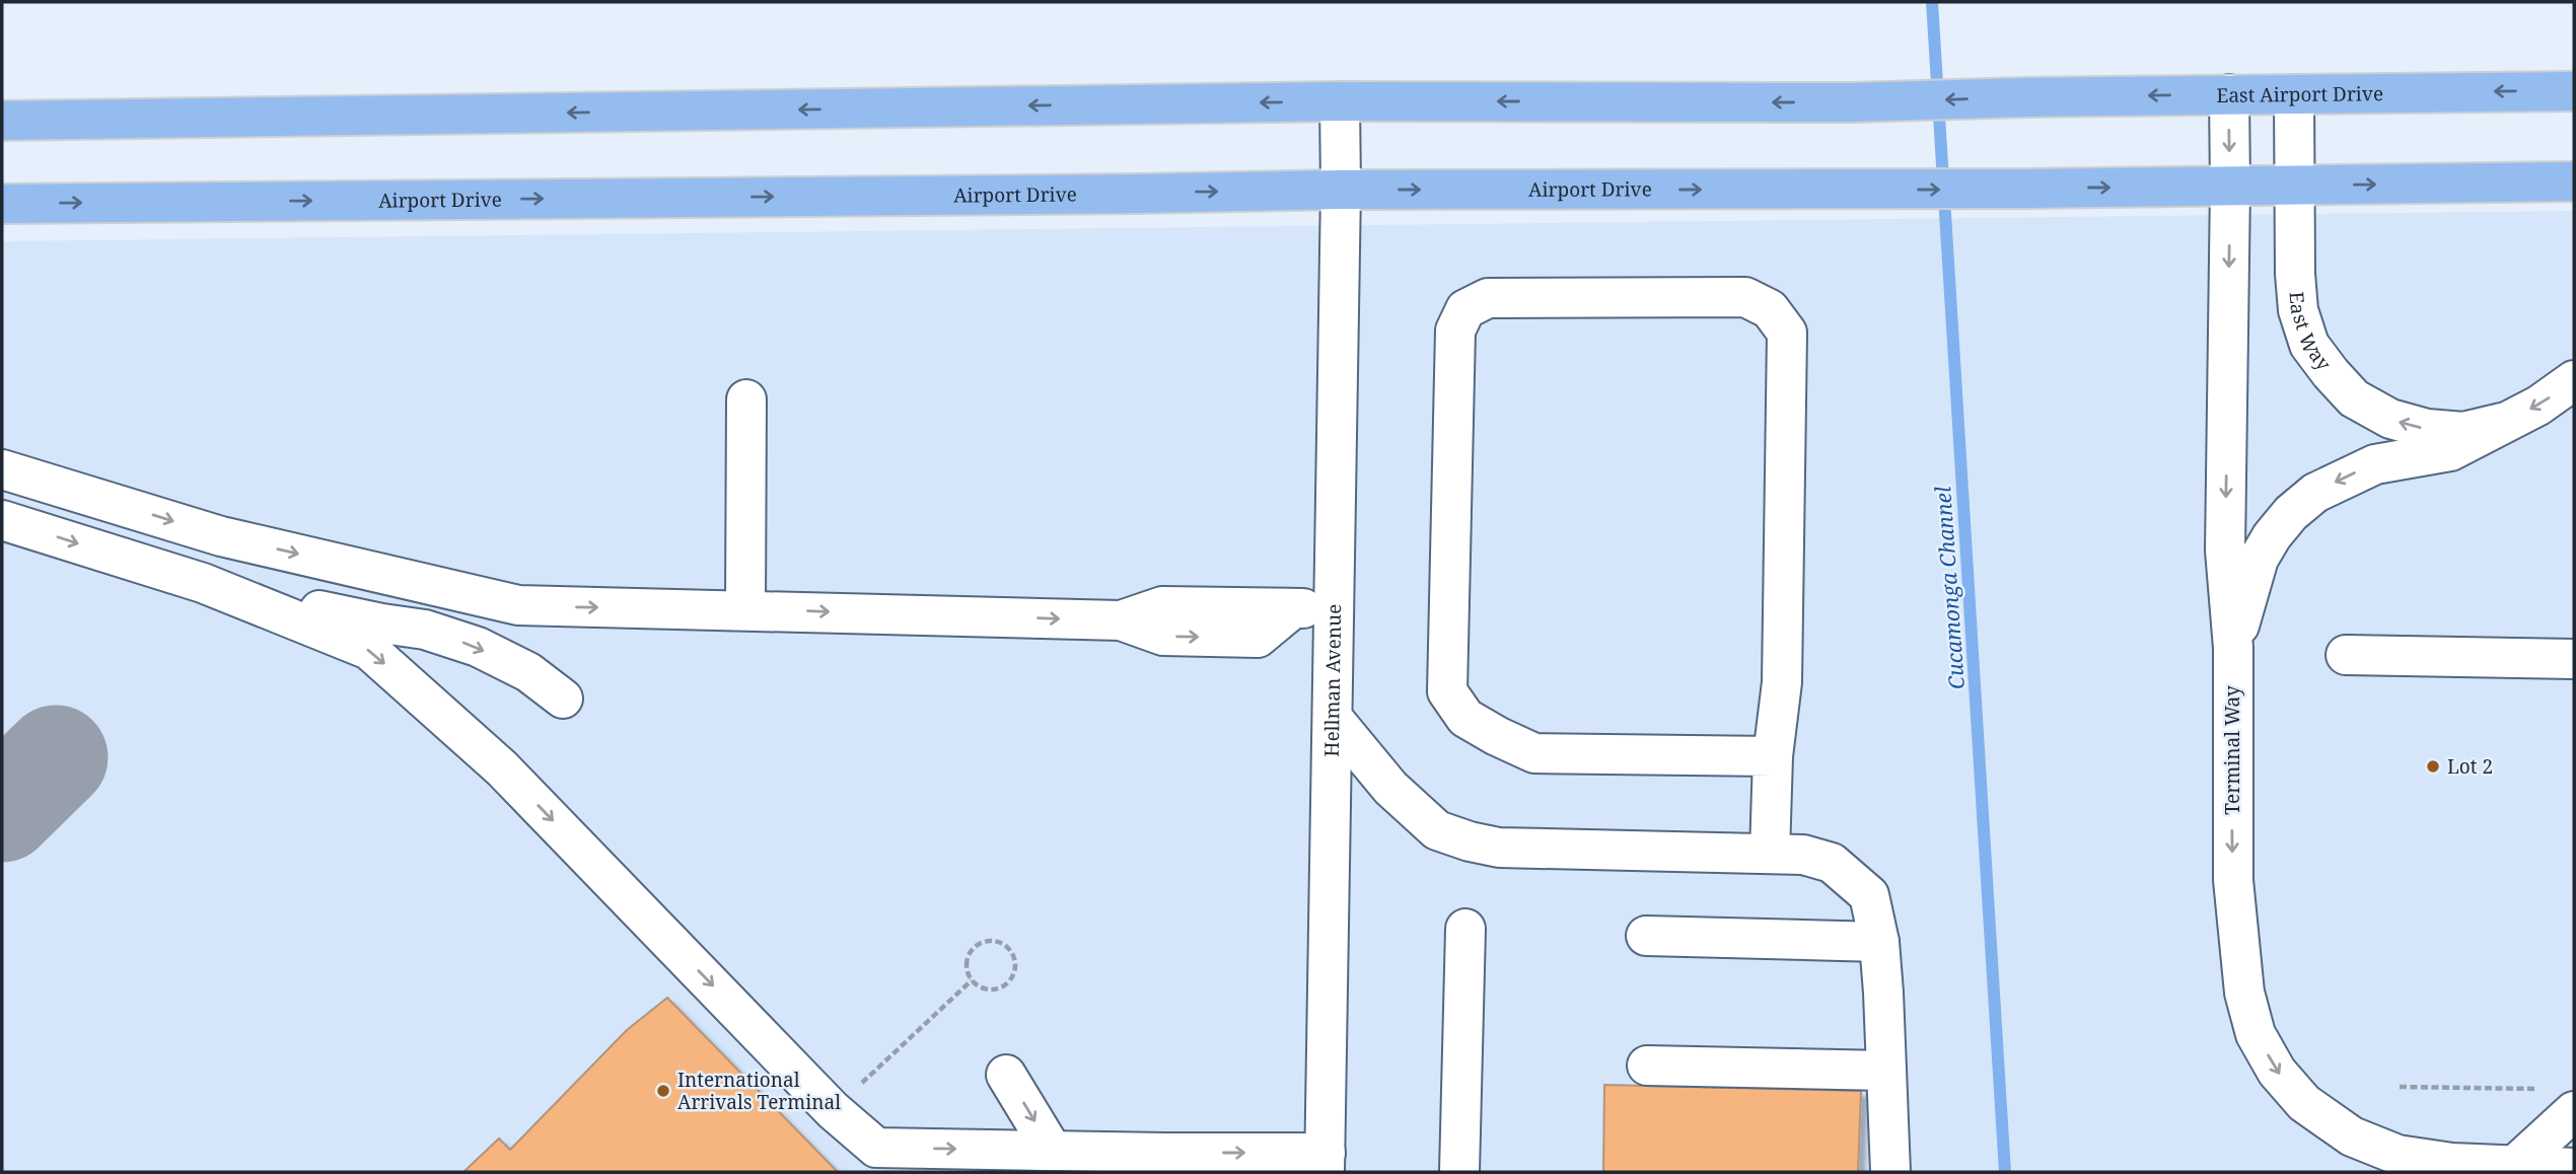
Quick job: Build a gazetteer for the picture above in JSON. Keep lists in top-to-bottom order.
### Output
{
  "streets": {
    "main road": ["East Airport Drive", "Airport Drive"],
    "street": ["East Way", "Hellman Avenue", "Terminal Way"]
  },
  "crossings": [
    ["East Airport Drive", "East Way"],
    ["East Airport Drive", "Hellman Avenue"],
    ["East Airport Drive", "Terminal Way"],
    ["Airport Drive", "Hellman Avenue"],
    ["Airport Drive", "Terminal Way"],
    ["East Way", "Terminal Way"]
  ],
  "one_way": ["East Airport Drive", "Terminal Way"],
  "water": ["Cucamonga Channel"],
  "places": ["Lot 2", "International Arrivals Terminal"]
}
